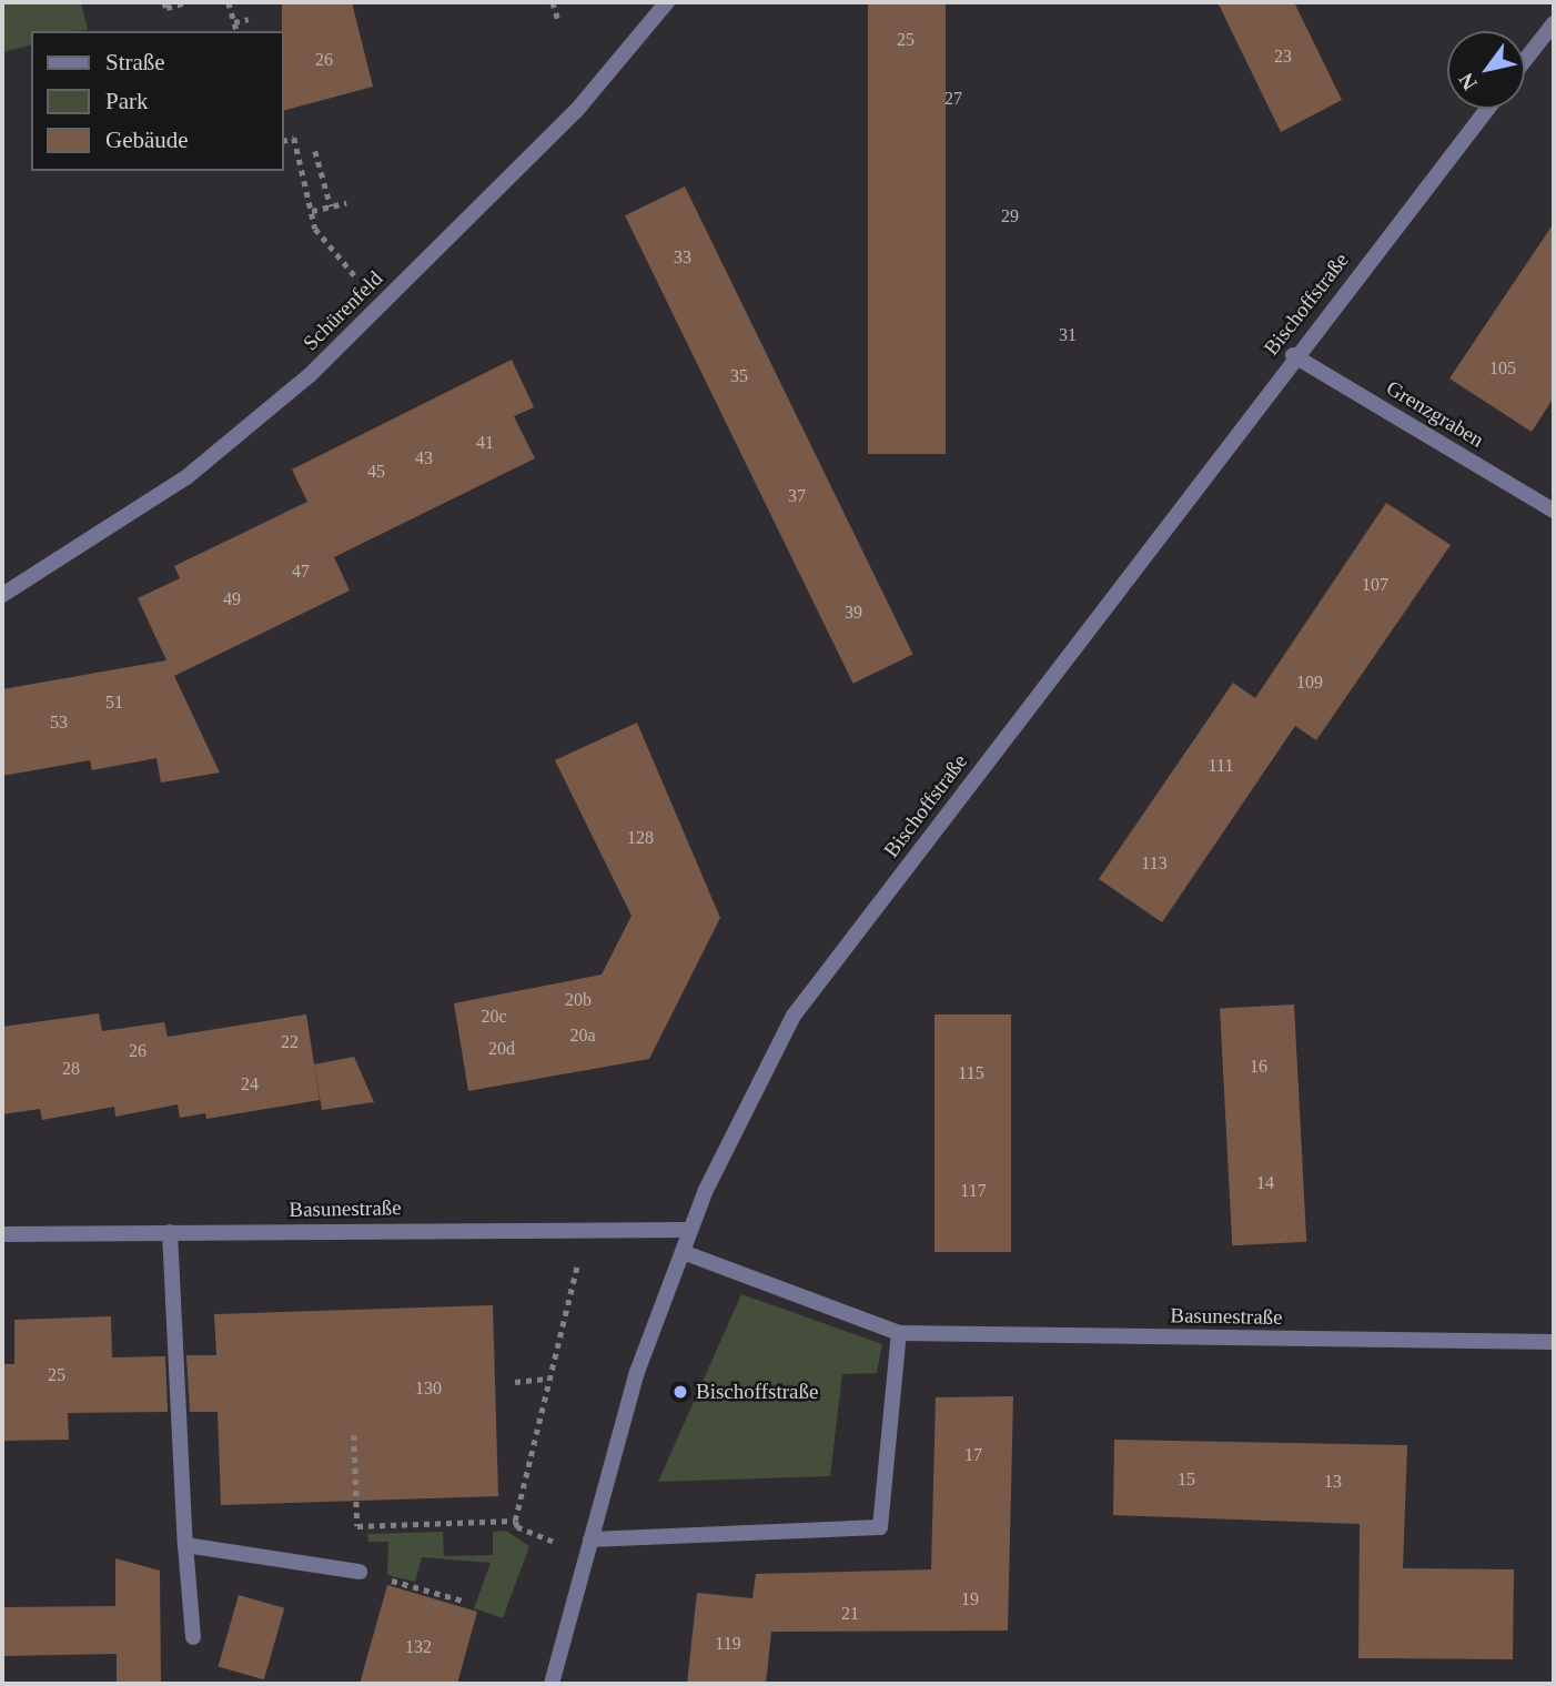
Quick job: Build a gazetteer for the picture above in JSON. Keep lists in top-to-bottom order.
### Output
{
  "streets": {
    "street": [
      "Bischoffstraße",
      "Schürenfeld",
      "Grenzgraben",
      "Basunestraße"
    ]
  },
  "crossings": [
    ["Bischoffstraße", "Grenzgraben"],
    ["Bischoffstraße", "Basunestraße"]
  ],
  "places": ["Bischoffstraße"],
  "house_numbers": [
    "25",
    "23",
    "26",
    "27",
    "29",
    "33",
    "31",
    "105",
    "35",
    "41",
    "43",
    "45",
    "37",
    "47",
    "107",
    "49",
    "39",
    "109",
    "51",
    "53",
    "111",
    "128",
    "113",
    "20b",
    "20c",
    "20a",
    "22",
    "20d",
    "26",
    "16",
    "28",
    "115",
    "24",
    "14",
    "117",
    "25",
    "130",
    "17",
    "15",
    "13",
    "19",
    "21",
    "119",
    "132"
  ],
  "legend": ["Straße", "Park", "Gebäude"],
  "north": "bottom left"
}
